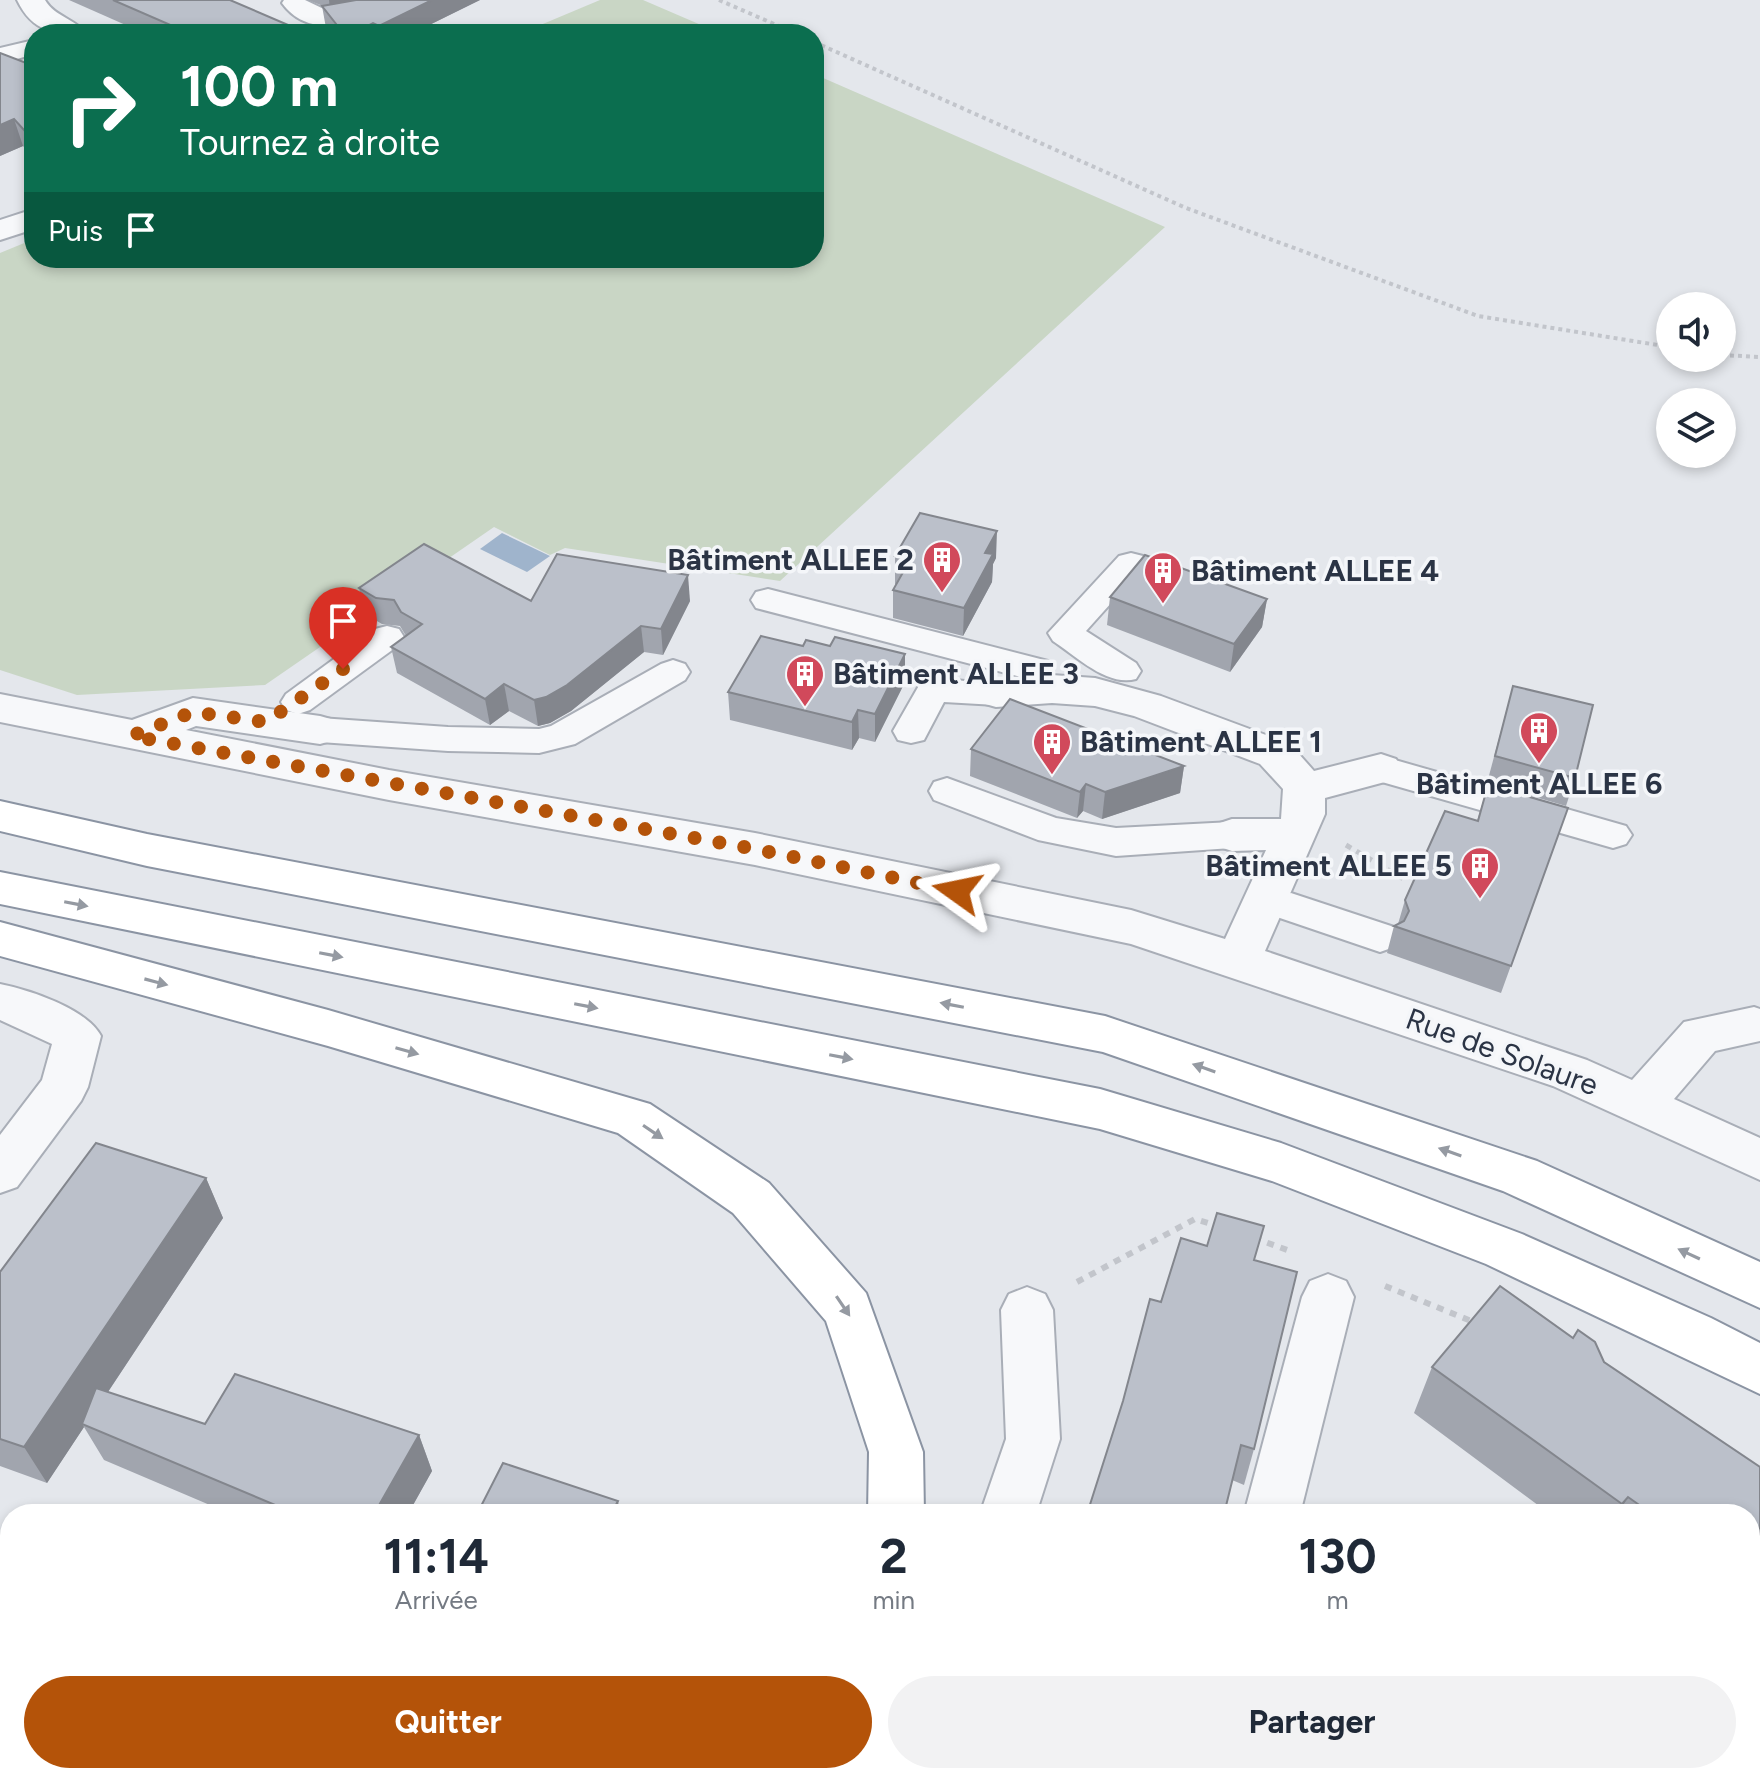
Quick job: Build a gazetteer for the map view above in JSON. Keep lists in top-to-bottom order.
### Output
{
  "streets": {
    "street": ["Rue de Solaure"]
  },
  "places": {
    "building": [
      "Bâtiment ALLEE 2",
      "Bâtiment ALLEE 4",
      "Bâtiment ALLEE 3",
      "Bâtiment ALLEE 6",
      "Bâtiment ALLEE 1",
      "Bâtiment ALLEE 5"
    ]
  },
  "page": {
    "turn": ["100 m", "Tournez à droite"],
    "then": "Puis",
    "eta": [
      "11:14",
      "Arrivée",
      "2",
      "min",
      "130",
      "m"
    ],
    "buttons": ["Quitter", "Partager"]
  }
}
